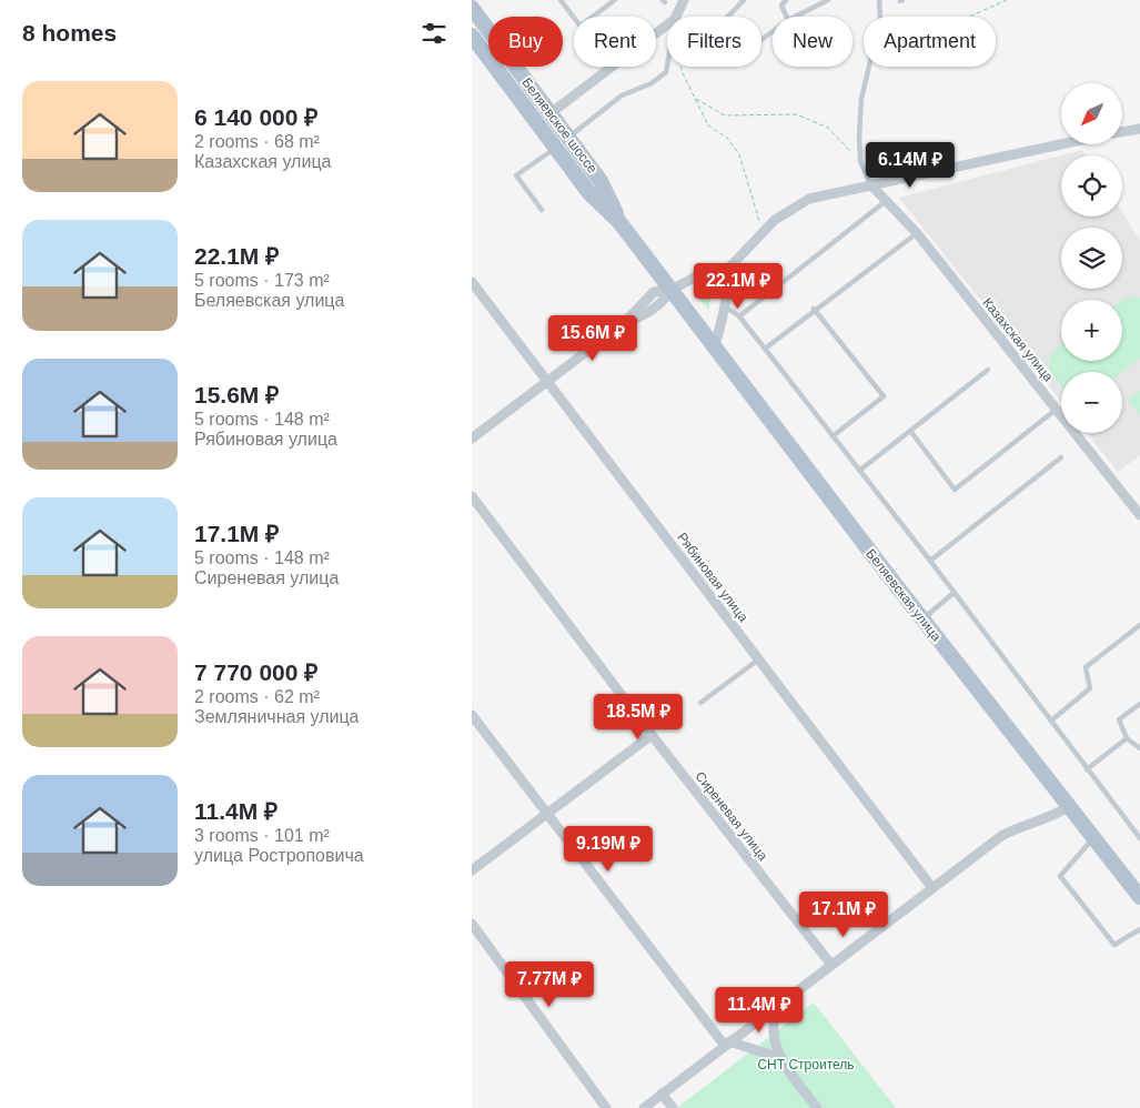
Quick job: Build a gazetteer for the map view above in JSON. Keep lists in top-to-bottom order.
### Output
{
  "streets": {
    "main road": ["Беляевское шоссе", "Беляевская улица"],
    "street": ["Казахская улица", "Рябиновая улица", "Сиреневая улица"]
  },
  "crossings": [
    ["Беляевское шоссе", "Беляевская улица"]
  ],
  "parks": ["СНТ Строитель"],
  "north": "bottom left",
  "page": {
    "heading": "8 homes",
    "chip": [
      "Buy",
      "Rent",
      "Filters",
      "New",
      "Apartment"
    ],
    "list": [
      {
        "name": "6 140 000 ₽",
        "note": "2 rooms · 68 m² · Казахская улица"
      },
      {
        "name": "22.1M ₽",
        "note": "5 rooms · 173 m² · Беляевская улица"
      },
      {
        "name": "15.6M ₽",
        "note": "5 rooms · 148 m² · Рябиновая улица"
      },
      {
        "name": "17.1M ₽",
        "note": "5 rooms · 148 m² · Сиреневая улица"
      },
      {
        "name": "7 770 000 ₽",
        "note": "2 rooms · 62 m² · Земляничная улица"
      },
      {
        "name": "11.4M ₽",
        "note": "3 rooms · 101 m² · улица Ростроповича"
      }
    ],
    "map_buttons": ["+", "−"],
    "price": [
      "6.14M ₽",
      "22.1M ₽",
      "15.6M ₽",
      "18.5M ₽",
      "9.19M ₽",
      "17.1M ₽",
      "7.77M ₽",
      "11.4M ₽"
    ]
  }
}
